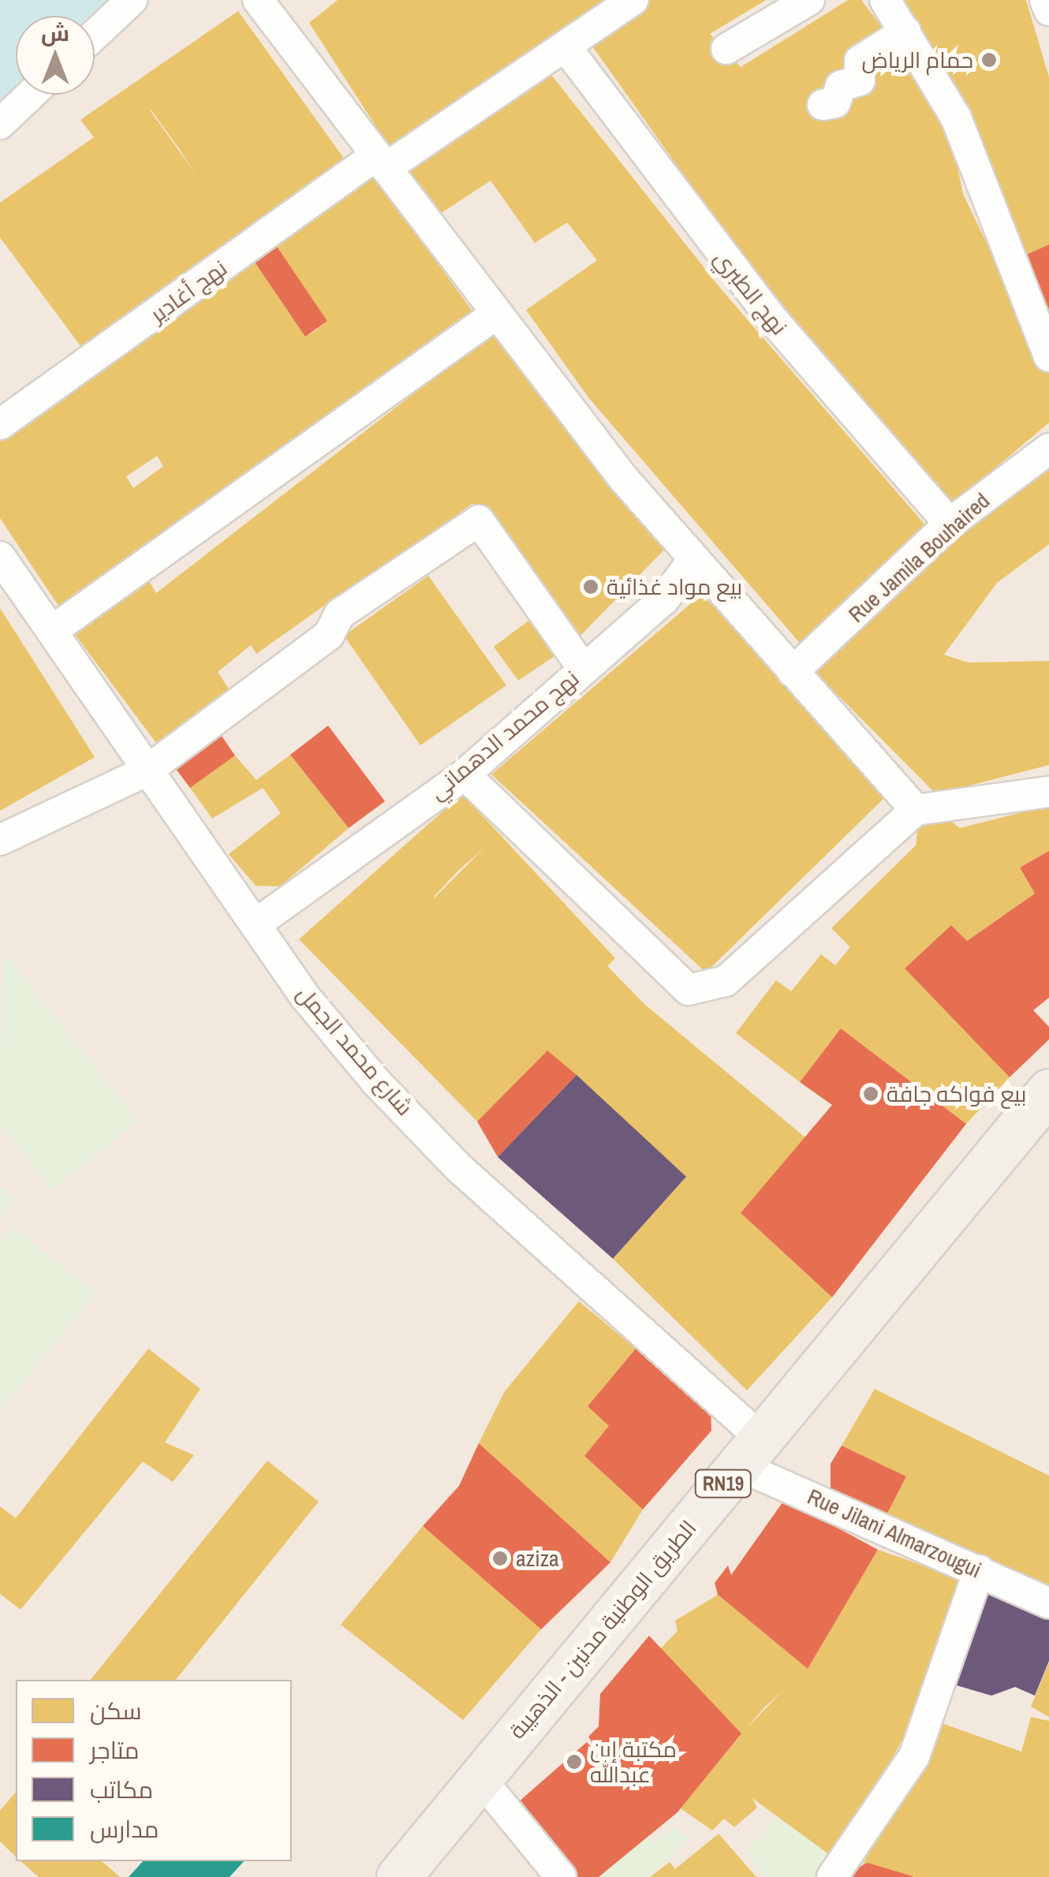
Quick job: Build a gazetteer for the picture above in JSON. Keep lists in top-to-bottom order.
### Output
{
  "streets": {
    "main road": ["RN19", "الطريق الوطنية مدنين - الذهيبة"],
    "street": [
      "نهج أغادير",
      "نهج الطبري",
      "Rue Jamila Bouhaired",
      "نهج محمد الدهماني",
      "شارع محمد الجمل",
      "Rue Jilani Almarzougui"
    ]
  },
  "crossings": [
    ["نهج أغادير", "نهج الطبري"],
    ["نهج الطبري", "Rue Jamila Bouhaired"],
    ["نهج محمد الدهماني", "شارع محمد الجمل"],
    ["شارع محمد الجمل", "Rue Jilani Almarzougui"],
    ["شارع محمد الجمل", "الطريق الوطنية مدنين - الذهيبة"],
    ["Rue Jilani Almarzougui", "الطريق الوطنية مدنين - الذهيبة"]
  ],
  "places": [
    "حمام الرياض",
    "بيع مواد غذائية",
    "بيع فواكه جافة",
    "aziza",
    "مكتبة إبن عبدالله"
  ],
  "legend": [
    "سكن",
    "متاجر",
    "مكاتب",
    "مدارس"
  ],
  "north": "top"
}
